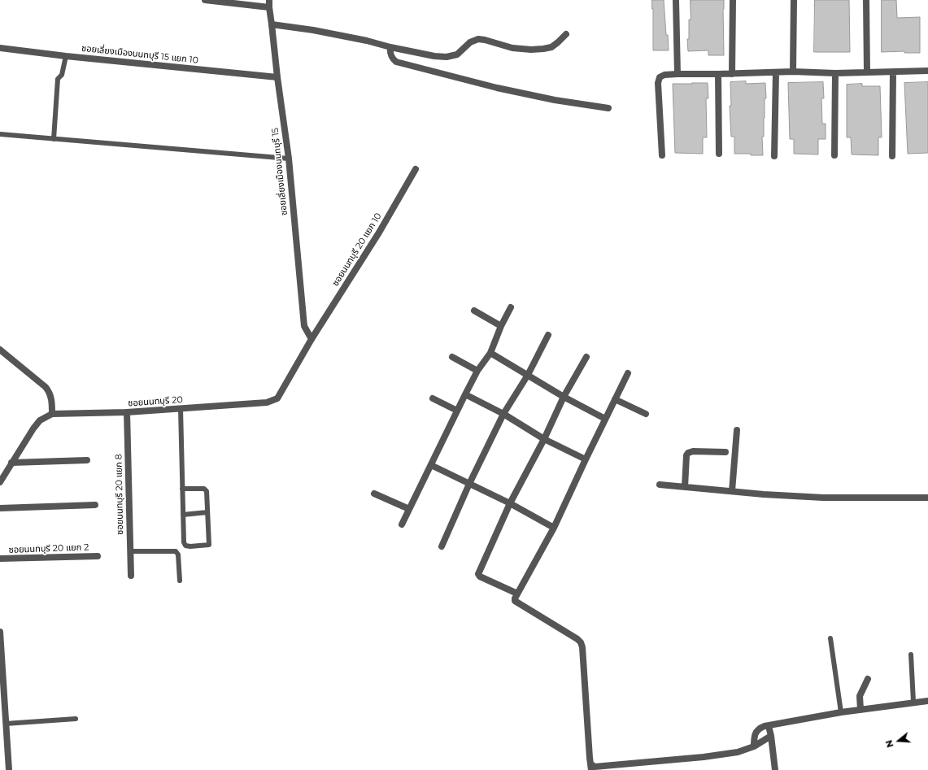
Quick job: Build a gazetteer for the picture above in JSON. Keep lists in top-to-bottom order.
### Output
{
  "streets": {
    "street": [
      "ซอยเลี่ยงเมืองนนทบุรี 15 แยก 10",
      "ซอยเลี่ยงเมืองนนทบุรี 15",
      "ซอยนนทบุรี 20 แยก 10",
      "ซอยนนทบุรี 20",
      "ซอยนนทบุรี 20 แยก 8",
      "ซอยนนทบุรี 20 แยก 2"
    ]
  },
  "crossings": [
    ["ซอยเลี่ยงเมืองนนทบุรี 15 แยก 10", "ซอยเลี่ยงเมืองนนทบุรี 15"],
    ["ซอยเลี่ยงเมืองนนทบุรี 15", "ซอยนนทบุรี 20 แยก 10"],
    ["ซอยเลี่ยงเมืองนนทบุรี 15", "ซอยนนทบุรี 20"],
    ["ซอยนนทบุรี 20 แยก 10", "ซอยนนทบุรี 20"],
    ["ซอยนนทบุรี 20", "ซอยนนทบุรี 20 แยก 8"]
  ],
  "north": "left"
}
